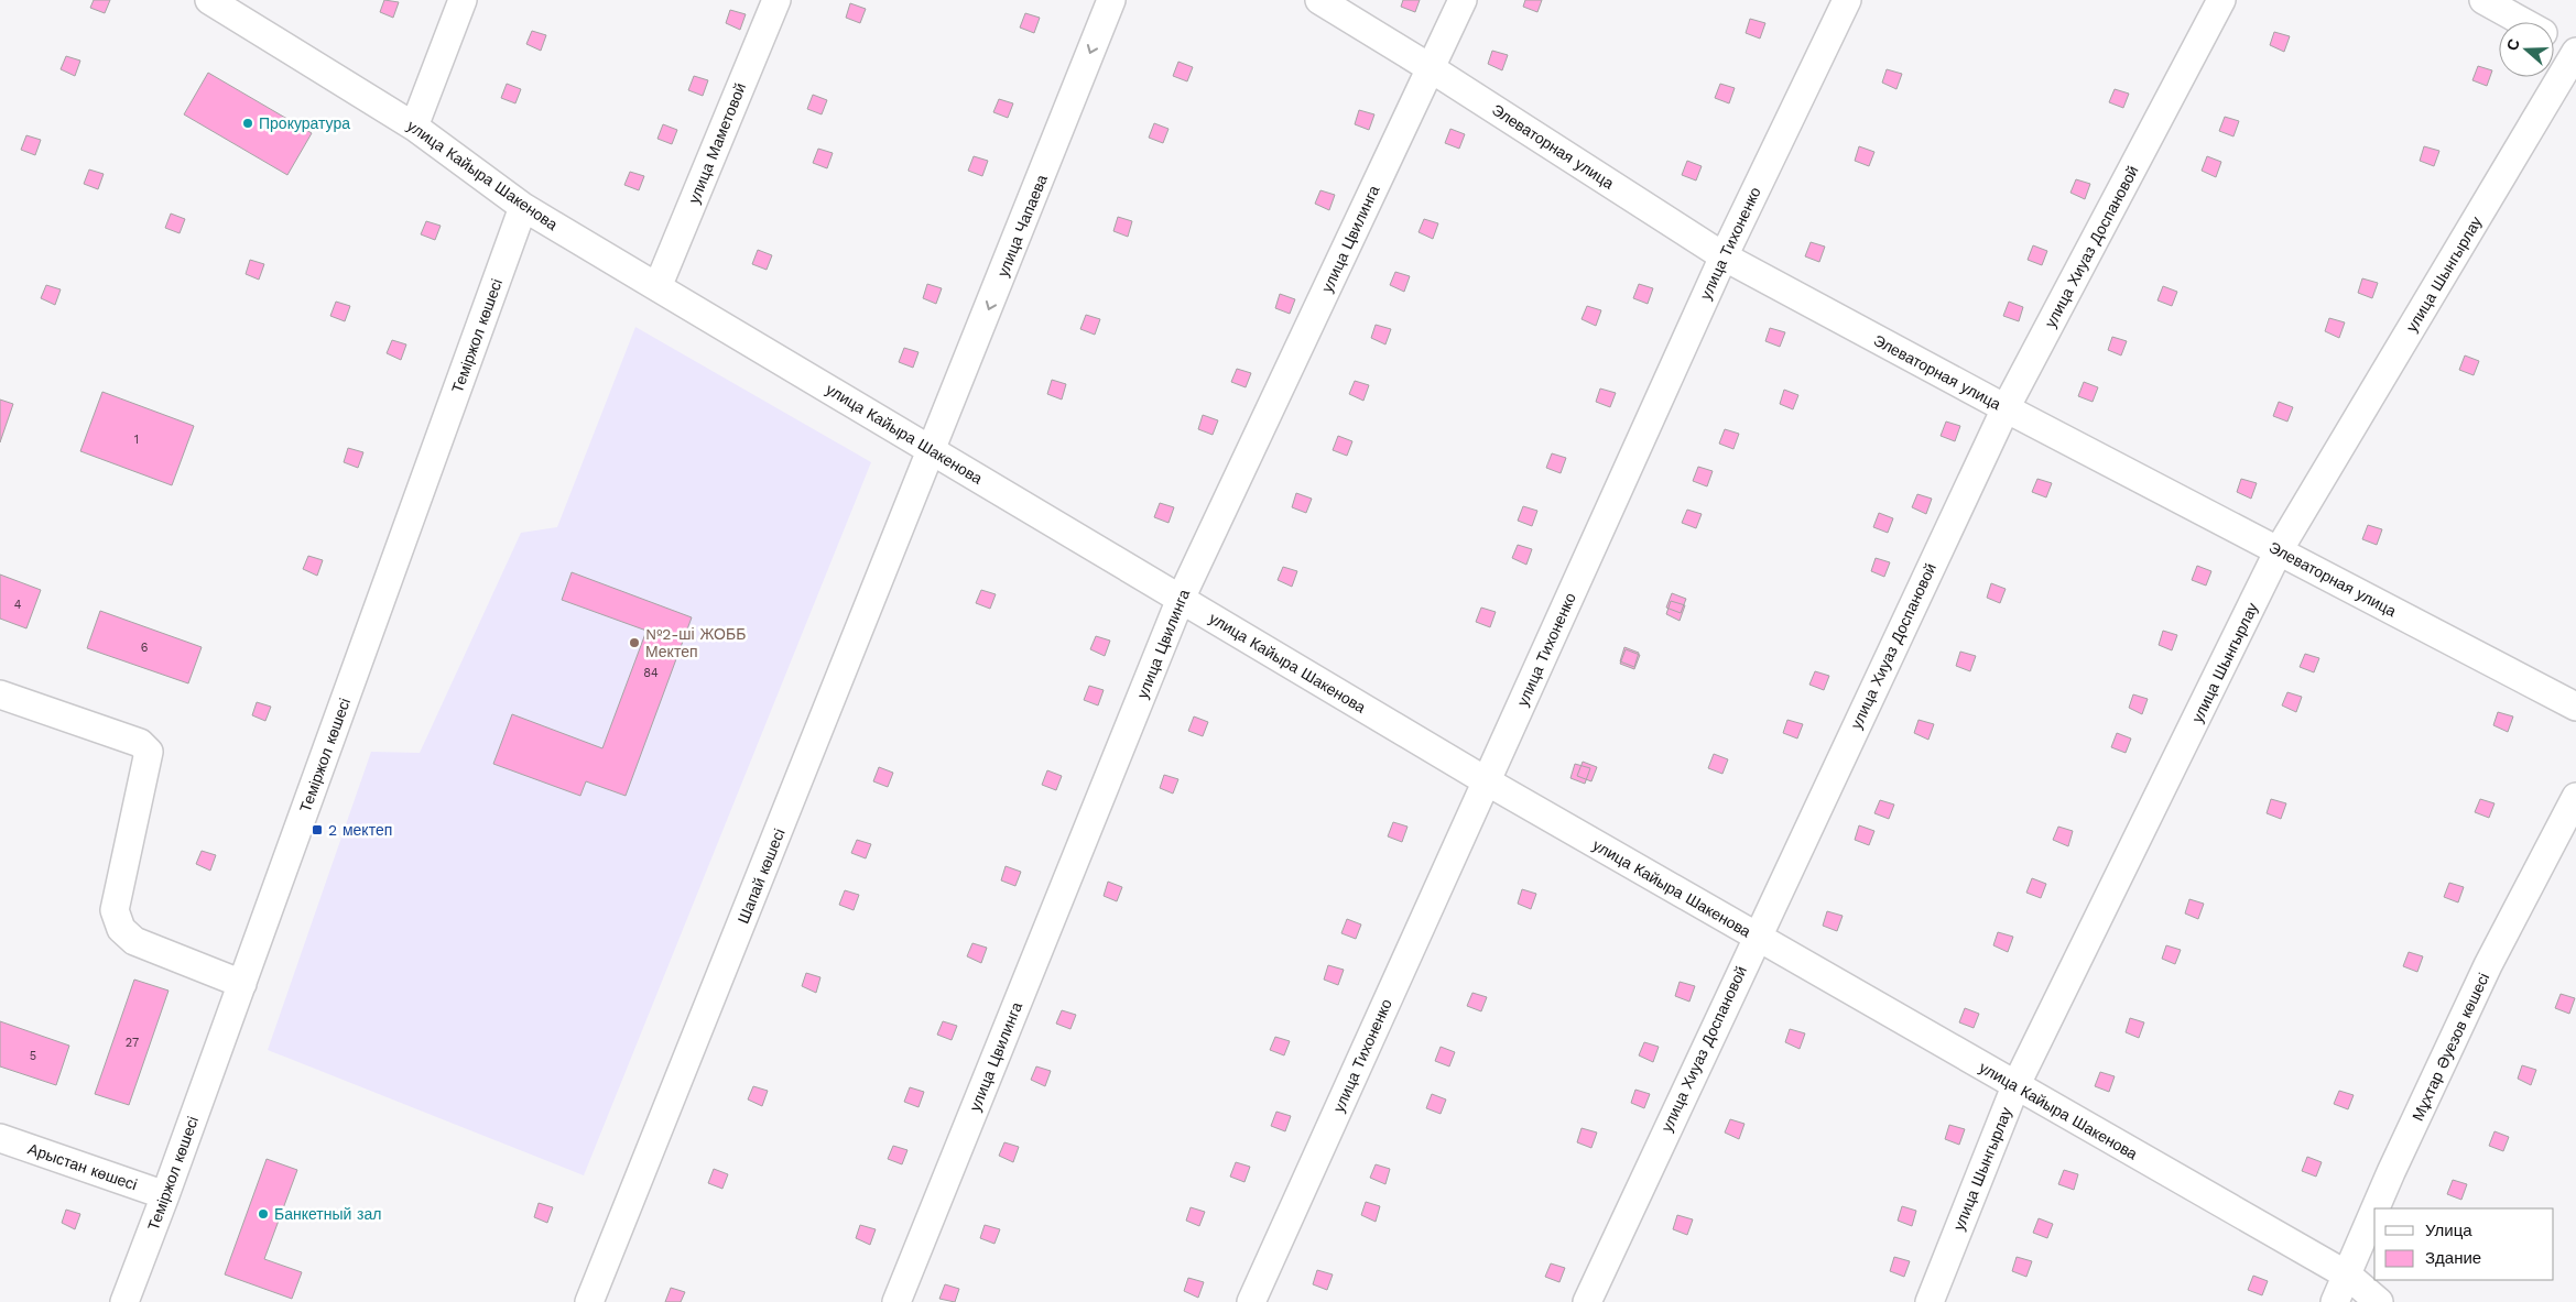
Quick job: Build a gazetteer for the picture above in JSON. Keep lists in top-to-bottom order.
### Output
{
  "streets": {
    "street": [
      "улица Маметовой",
      "Элеваторная улица",
      "улица Кайыра Шакенова",
      "улица Чапаева",
      "улица Цвилинга",
      "улица Тихоненко",
      "улица Хиуаз Доспановой",
      "улица Шынгырлау",
      "Теміржол көшесі",
      "Шапай көшесі",
      "Мұхтар Әуезов көшесі",
      "Арыстан көшесі"
    ]
  },
  "crossings": [
    ["улица Маметовой", "улица Кайыра Шакенова"],
    ["Элеваторная улица", "улица Цвилинга"],
    ["Элеваторная улица", "улица Тихоненко"],
    ["Элеваторная улица", "улица Хиуаз Доспановой"],
    ["Элеваторная улица", "улица Шынгырлау"],
    ["улица Кайыра Шакенова", "улица Чапаева"],
    ["улица Кайыра Шакенова", "улица Цвилинга"],
    ["улица Кайыра Шакенова", "улица Тихоненко"],
    ["улица Кайыра Шакенова", "улица Хиуаз Доспановой"],
    ["улица Кайыра Шакенова", "улица Шынгырлау"],
    ["улица Кайыра Шакенова", "Теміржол көшесі"],
    ["улица Кайыра Шакенова", "Шапай көшесі"],
    ["улица Кайыра Шакенова", "Мұхтар Әуезов көшесі"],
    ["улица Чапаева", "Шапай көшесі"],
    ["Теміржол көшесі", "Арыстан көшесі"]
  ],
  "one_way": ["улица Чапаева"],
  "places": {
    "other": ["Прокуратура", "№2-ші ЖОББ Мектеп", "Банкетный зал"],
    "transit": ["2 мектеп"]
  },
  "house_numbers": [
    "1",
    "4",
    "6",
    "84",
    "27",
    "5"
  ],
  "legend": ["Улица", "Здание"],
  "north": "left"
}
